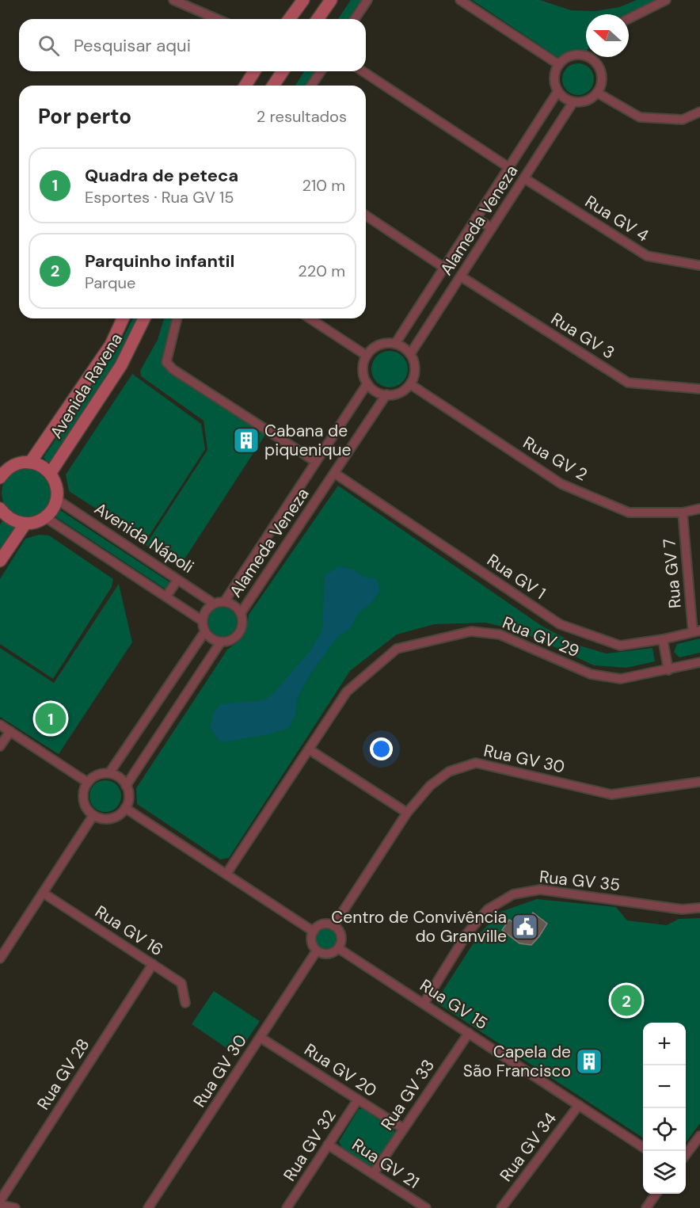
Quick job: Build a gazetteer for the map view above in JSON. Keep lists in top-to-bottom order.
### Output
{
  "streets": {
    "street": [
      "Rua GV 4",
      "Alameda Veneza",
      "Rua GV 3",
      "Avenida Ravena",
      "Rua GV 2",
      "Avenida Nápoli",
      "Rua GV 7",
      "Rua GV 1",
      "Rua GV 29",
      "Rua GV 30",
      "Rua GV 35",
      "Rua GV 16",
      "Rua GV 15",
      "Rua GV 20",
      "Rua GV 28",
      "Rua GV 33",
      "Rua GV 32",
      "Rua GV 34",
      "Rua GV 21"
    ]
  },
  "crossings": [
    ["Rua GV 4", "Alameda Veneza"],
    ["Alameda Veneza", "Rua GV 3"],
    ["Alameda Veneza", "Rua GV 2"],
    ["Alameda Veneza", "Avenida Nápoli"],
    ["Alameda Veneza", "Rua GV 1"],
    ["Rua GV 2", "Rua GV 7"],
    ["Rua GV 7", "Rua GV 1"],
    ["Rua GV 30", "Rua GV 15"],
    ["Rua GV 30", "Rua GV 20"],
    ["Rua GV 35", "Rua GV 15"],
    ["Rua GV 16", "Rua GV 28"],
    ["Rua GV 15", "Rua GV 33"],
    ["Rua GV 15", "Rua GV 34"],
    ["Rua GV 20", "Rua GV 33"],
    ["Rua GV 20", "Rua GV 32"],
    ["Rua GV 33", "Rua GV 21"],
    ["Rua GV 32", "Rua GV 21"]
  ],
  "places": {
    "building": ["Cabana de piquenique", "Capela de São Francisco"],
    "public building": ["Centro de Convivência do Granville"]
  },
  "north": "left",
  "page": {
    "search": "Pesquisar aqui",
    "heading": ["Por perto", "2 resultados"],
    "list": [
      {
        "mark": "1",
        "name": "Quadra de peteca",
        "note": "Esportes · Rua GV 15",
        "value": "210 m"
      },
      {
        "mark": "2",
        "name": "Parquinho infantil",
        "note": "Parque",
        "value": "220 m"
      }
    ],
    "pins": ["1", "2"],
    "map_buttons": ["+", "−"]
  }
}
